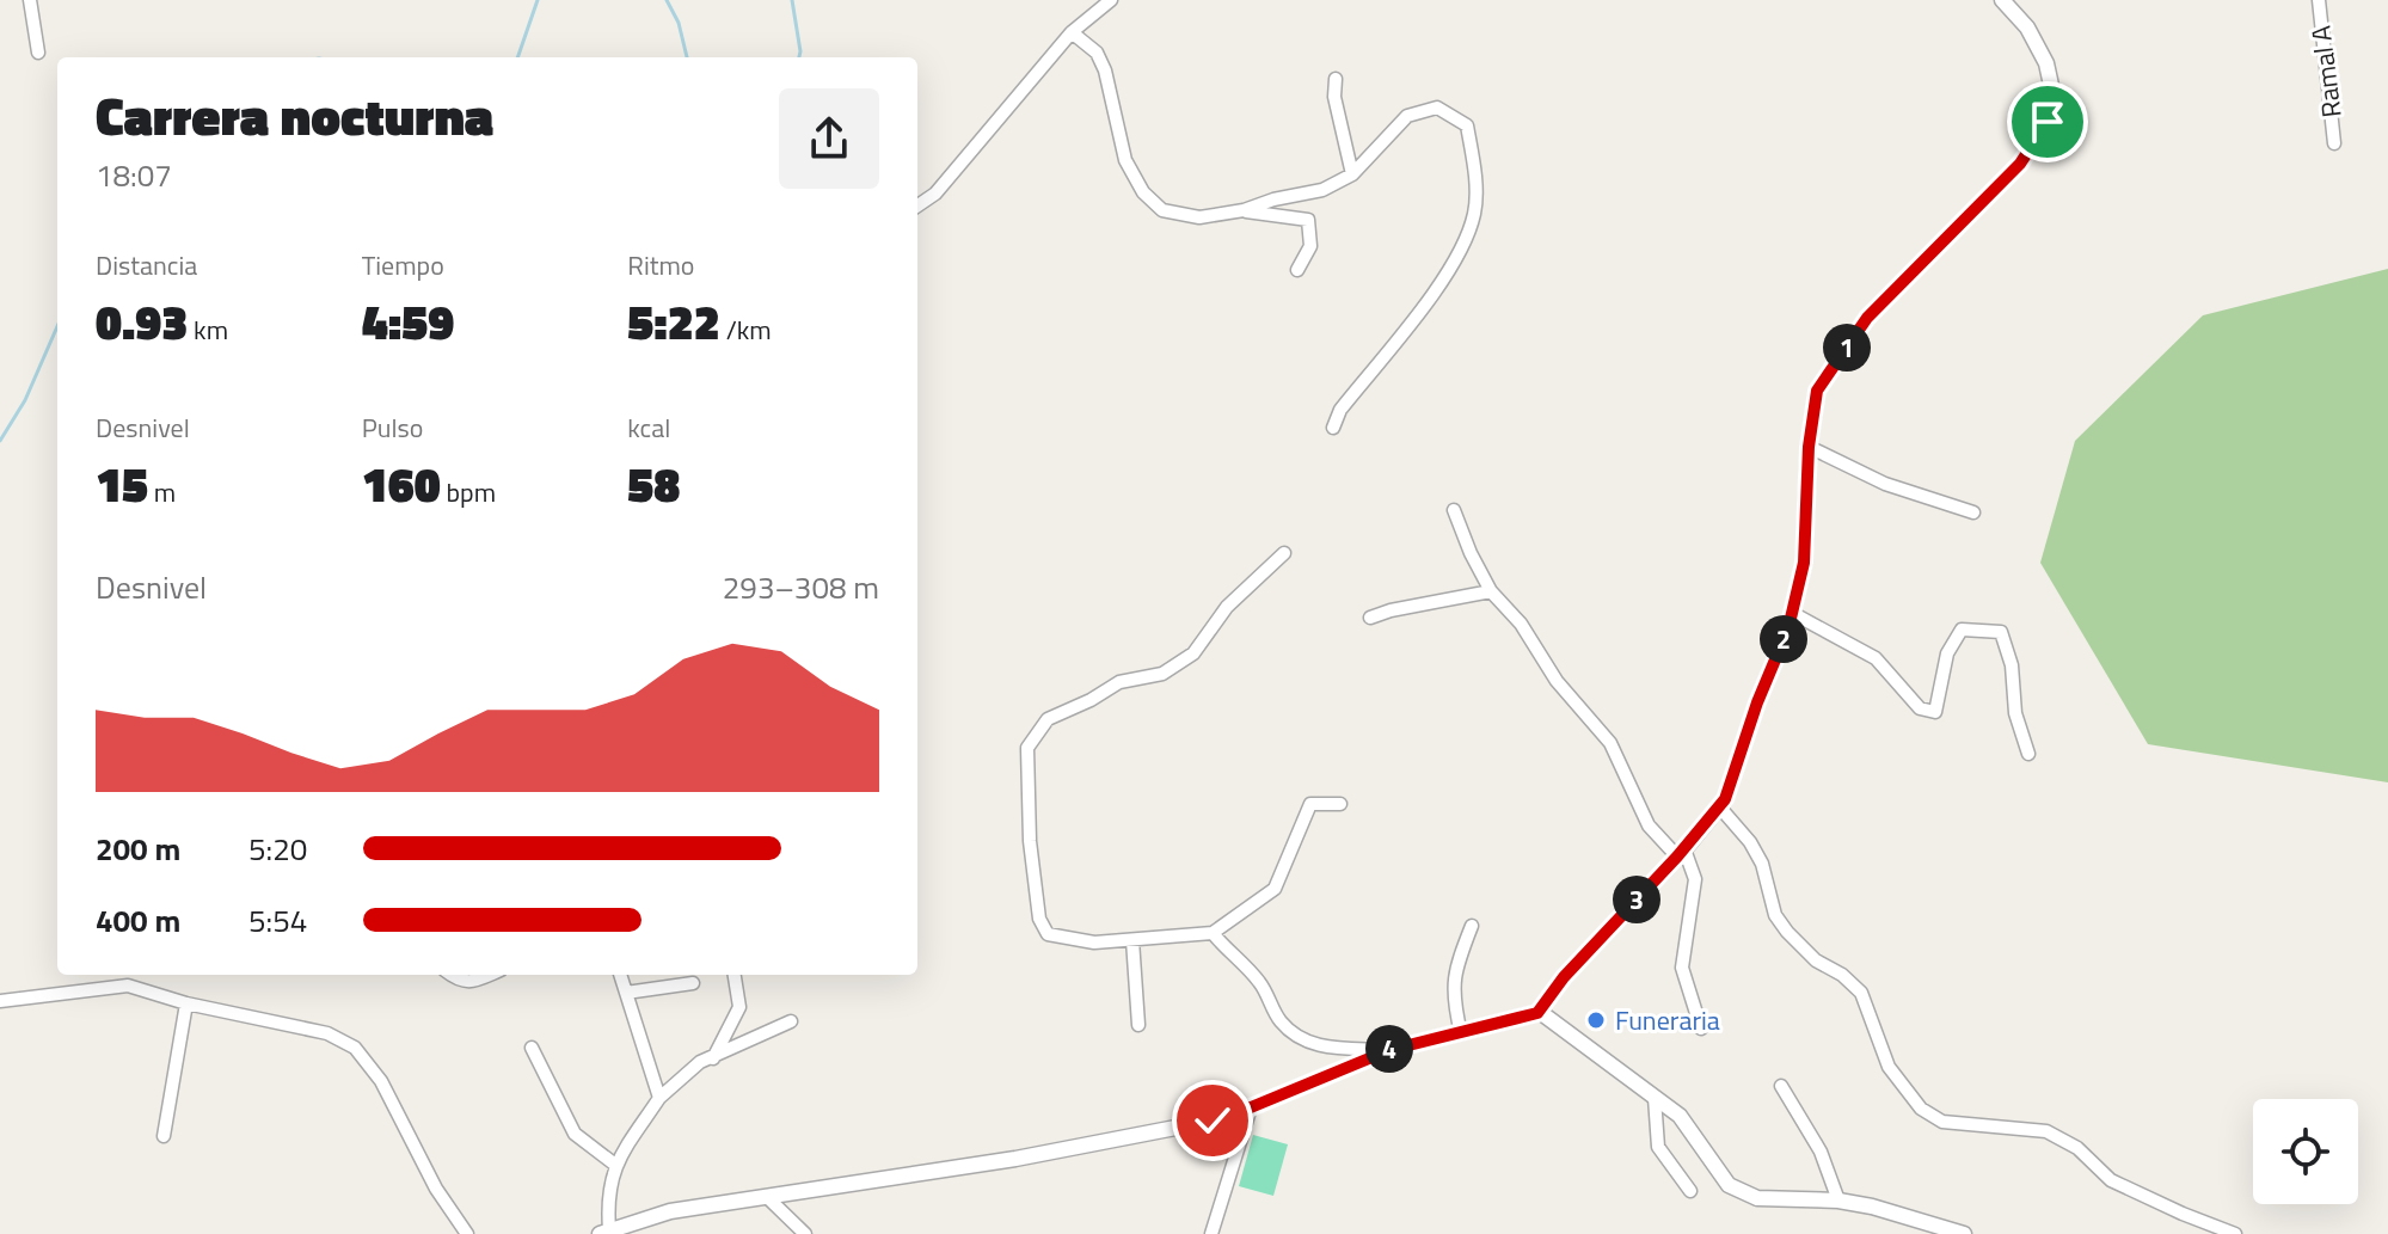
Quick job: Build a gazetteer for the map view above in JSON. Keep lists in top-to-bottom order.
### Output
{
  "streets": {
    "street": ["Ramal A"]
  },
  "places": ["Funeraria"],
  "page": {
    "heading": ["Carrera nocturna", "18:07"],
    "stats": [
      ["Distancia", "0.93 km"],
      ["Tiempo", "4:59"],
      ["Ritmo", "5:22 /km"],
      ["Desnivel", "15 m"],
      ["Pulso", "160 bpm"],
      ["kcal", "58"]
    ],
    "pins": [
      "1",
      "2",
      "3",
      "4"
    ],
    "chart": ["Desnivel", "293–308 m"],
    "list": [
      {
        "name": "200 m",
        "note": "5:20"
      },
      {
        "name": "400 m",
        "note": "5:54"
      }
    ]
  }
}
